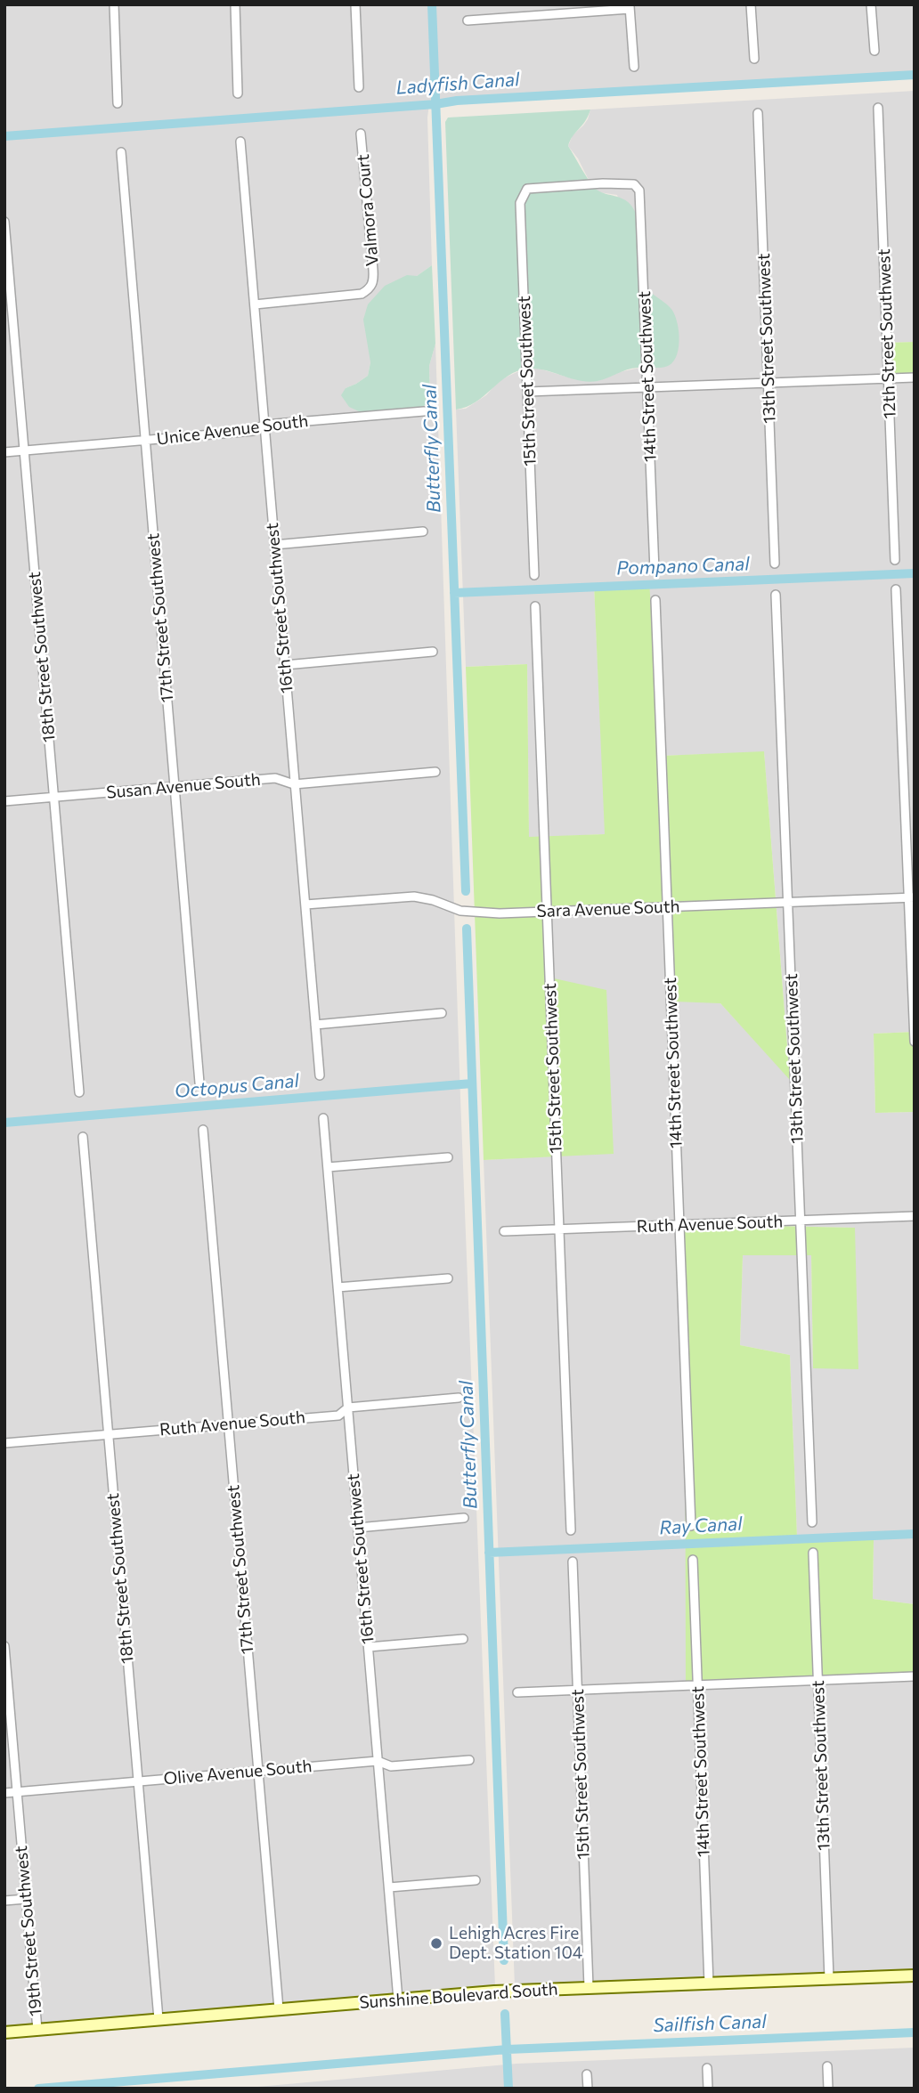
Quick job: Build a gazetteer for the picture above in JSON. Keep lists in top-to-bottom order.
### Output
{
  "streets": {
    "street": [
      "Valmora Court",
      "12th Street Southwest",
      "13th Street Southwest",
      "14th Street Southwest",
      "15th Street Southwest",
      "Unice Avenue South",
      "16th Street Southwest",
      "17th Street Southwest",
      "18th Street Southwest",
      "Susan Avenue South",
      "Sara Avenue South",
      "Ruth Avenue South",
      "Olive Avenue South",
      "19th Street Southwest",
      "Sunshine Boulevard South"
    ]
  },
  "crossings": [
    ["Valmora Court", "16th Street Southwest"],
    ["13th Street Southwest", "Sara Avenue South"],
    ["13th Street Southwest", "Ruth Avenue South"],
    ["13th Street Southwest", "Sunshine Boulevard South"],
    ["14th Street Southwest", "15th Street Southwest"],
    ["14th Street Southwest", "Sara Avenue South"],
    ["14th Street Southwest", "Ruth Avenue South"],
    ["14th Street Southwest", "Sunshine Boulevard South"],
    ["15th Street Southwest", "Sara Avenue South"],
    ["15th Street Southwest", "Ruth Avenue South"],
    ["15th Street Southwest", "Sunshine Boulevard South"],
    ["Unice Avenue South", "16th Street Southwest"],
    ["Unice Avenue South", "17th Street Southwest"],
    ["Unice Avenue South", "18th Street Southwest"],
    ["16th Street Southwest", "Susan Avenue South"],
    ["16th Street Southwest", "Sara Avenue South"],
    ["16th Street Southwest", "Ruth Avenue South"],
    ["16th Street Southwest", "Olive Avenue South"],
    ["16th Street Southwest", "Sunshine Boulevard South"],
    ["17th Street Southwest", "Susan Avenue South"],
    ["17th Street Southwest", "Ruth Avenue South"],
    ["17th Street Southwest", "Olive Avenue South"],
    ["17th Street Southwest", "Sunshine Boulevard South"],
    ["18th Street Southwest", "Susan Avenue South"],
    ["18th Street Southwest", "Ruth Avenue South"],
    ["18th Street Southwest", "Olive Avenue South"],
    ["18th Street Southwest", "Sunshine Boulevard South"],
    ["Olive Avenue South", "19th Street Southwest"],
    ["19th Street Southwest", "Sunshine Boulevard South"]
  ],
  "water": [
    "Ladyfish Canal",
    "Butterfly Canal",
    "Pompano Canal",
    "Octopus Canal",
    "Ray Canal",
    "Sailfish Canal"
  ],
  "places": ["Lehigh Acres Fire Dept. Station 104"]
}
